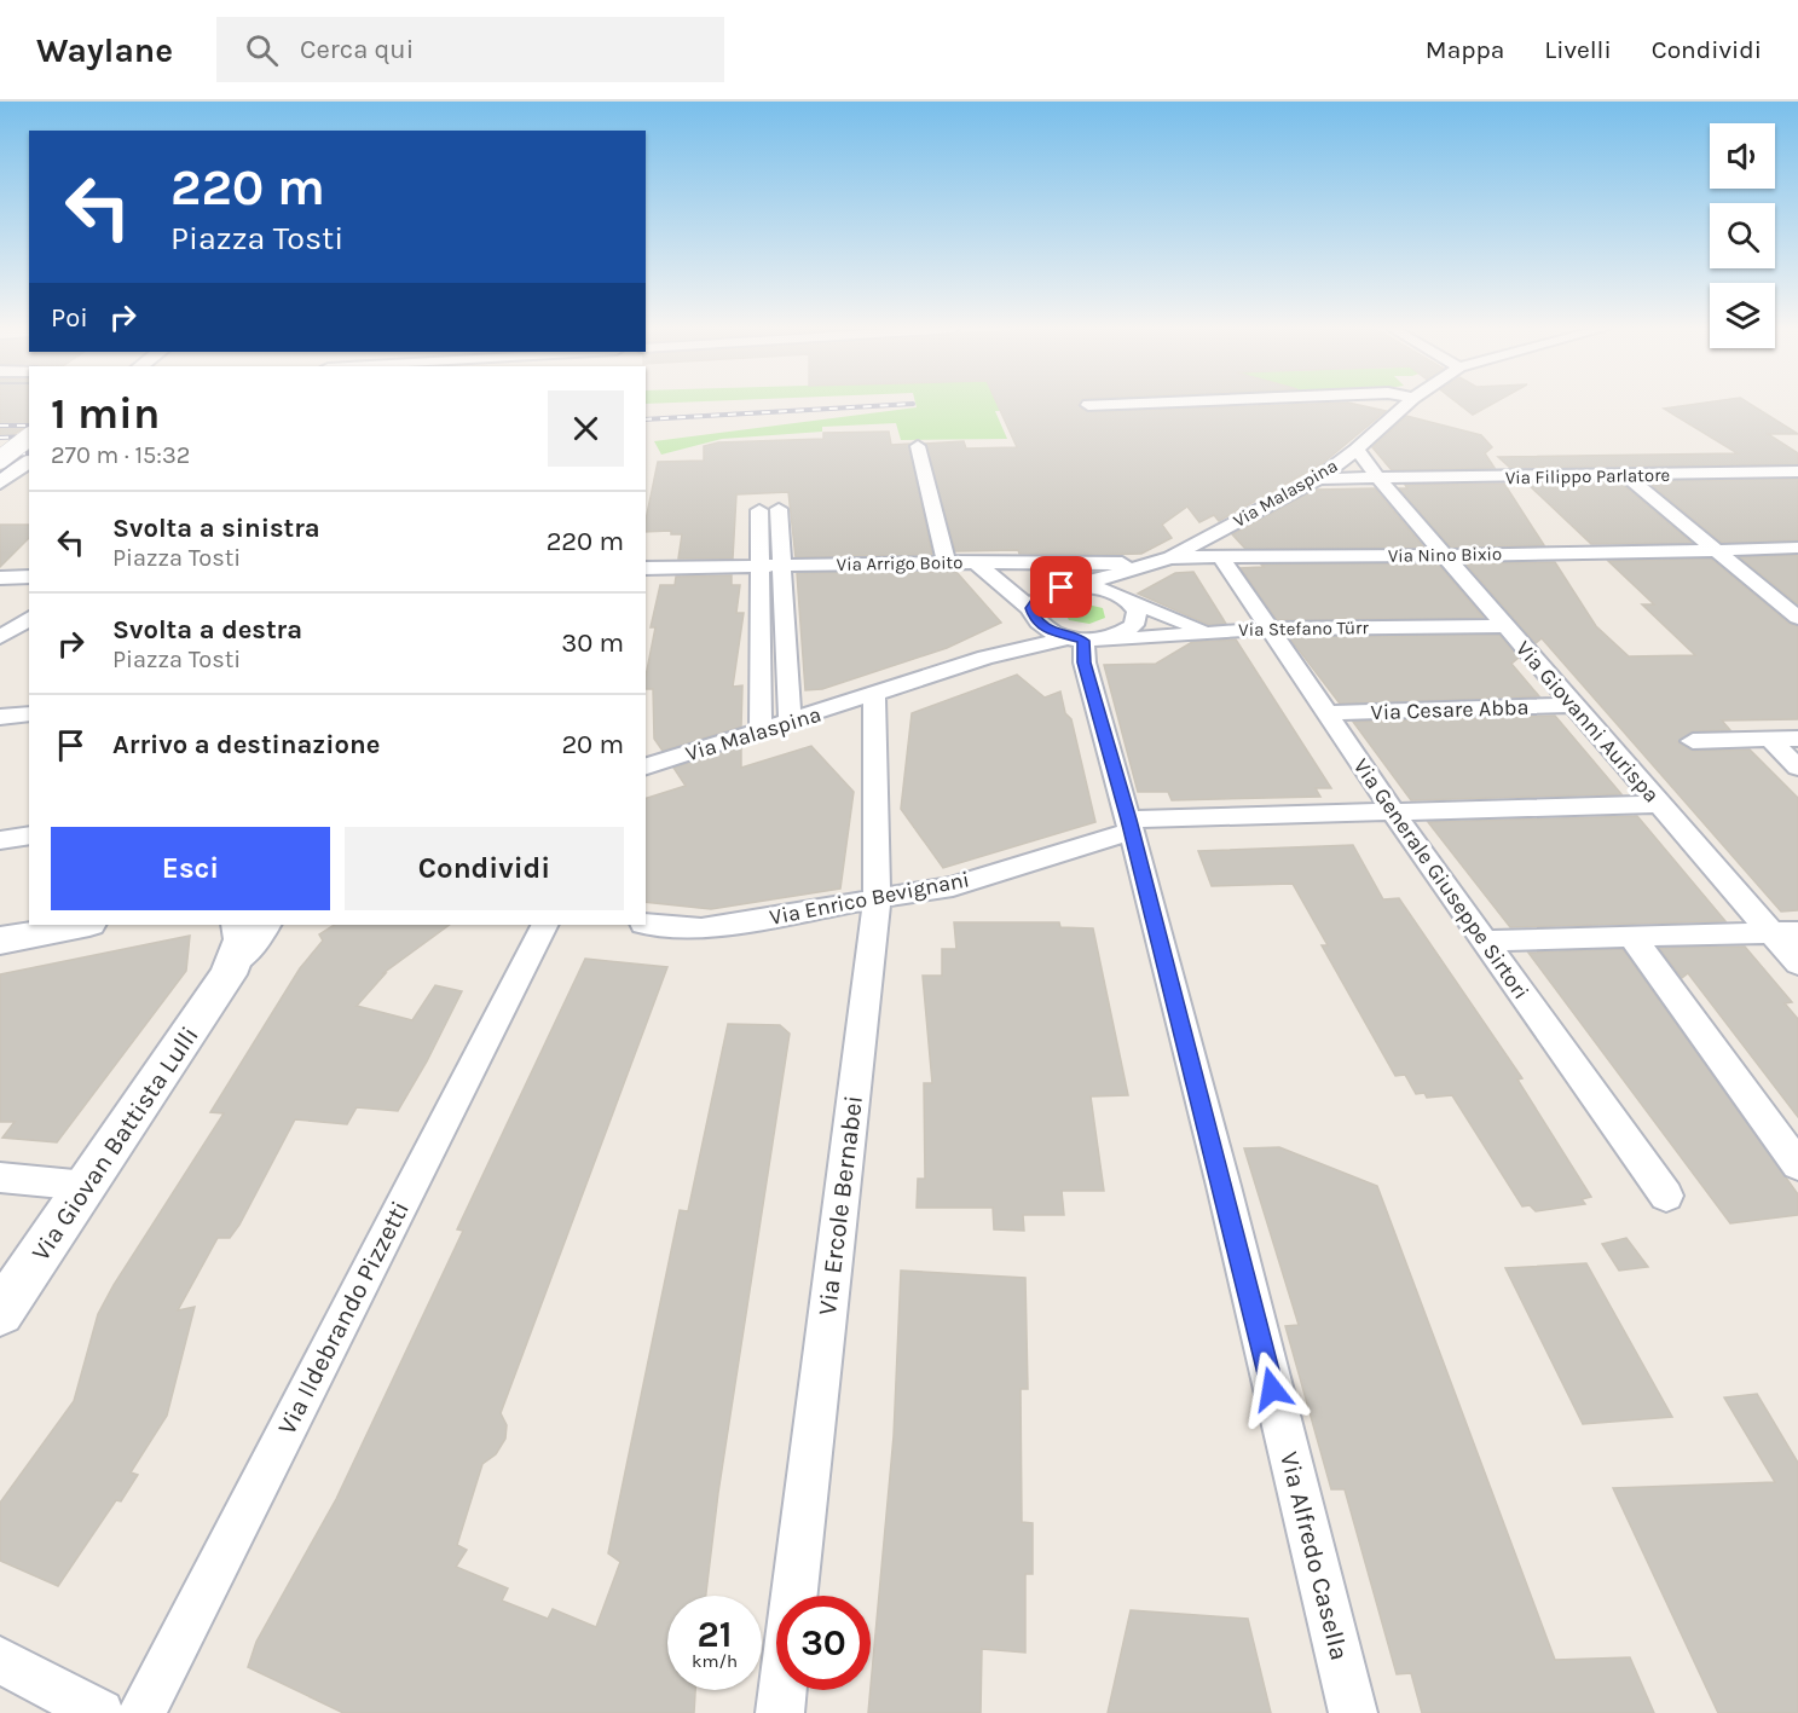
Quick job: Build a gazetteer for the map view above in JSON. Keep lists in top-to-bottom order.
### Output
{
  "streets": {
    "street": [
      "Via Filippo Parlatore",
      "Via Malaspina",
      "Via Nino Bixio",
      "Via Arrigo Boito",
      "Via Stefano Türr",
      "Via Cesare Abba",
      "Via Giovanni Aurispa",
      "Via Generale Giuseppe Sirtori",
      "Via Enrico Bevignani",
      "Via Giovan Battista Lulli",
      "Via Ercole Bernabei",
      "Via Ildebrando Pizzetti",
      "Via Alfredo Casella"
    ]
  },
  "crossings": [
    ["Via Filippo Parlatore", "Via Malaspina"],
    ["Via Filippo Parlatore", "Via Giovanni Aurispa"],
    ["Via Malaspina", "Via Nino Bixio"],
    ["Via Malaspina", "Via Arrigo Boito"],
    ["Via Malaspina", "Via Giovanni Aurispa"],
    ["Via Malaspina", "Via Ercole Bernabei"],
    ["Via Nino Bixio", "Via Arrigo Boito"],
    ["Via Nino Bixio", "Via Giovanni Aurispa"],
    ["Via Nino Bixio", "Via Generale Giuseppe Sirtori"],
    ["Via Stefano Türr", "Via Giovanni Aurispa"],
    ["Via Stefano Türr", "Via Generale Giuseppe Sirtori"],
    ["Via Stefano Türr", "Via Alfredo Casella"],
    ["Via Cesare Abba", "Via Giovanni Aurispa"],
    ["Via Cesare Abba", "Via Generale Giuseppe Sirtori"],
    ["Via Giovanni Aurispa", "Via Enrico Bevignani"],
    ["Via Generale Giuseppe Sirtori", "Via Enrico Bevignani"],
    ["Via Enrico Bevignani", "Via Ercole Bernabei"],
    ["Via Enrico Bevignani", "Via Alfredo Casella"]
  ],
  "page": {
    "header": "Waylane",
    "search": "Cerca qui",
    "nav": ["Mappa", "Livelli", "Condividi"],
    "turn": ["220 m", "Piazza Tosti"],
    "then": "Poi",
    "heading": ["1 min", "270 m · 15:32"],
    "list": [
      {
        "name": "Svolta a sinistra",
        "note": "Piazza Tosti",
        "value": "220 m"
      },
      {
        "name": "Svolta a destra",
        "note": "Piazza Tosti",
        "value": "30 m"
      },
      {
        "name": "Arrivo a destinazione",
        "value": "20 m"
      }
    ],
    "buttons": ["Esci", "Condividi"],
    "speed": "21 km/h",
    "limit": "30"
  }
}
